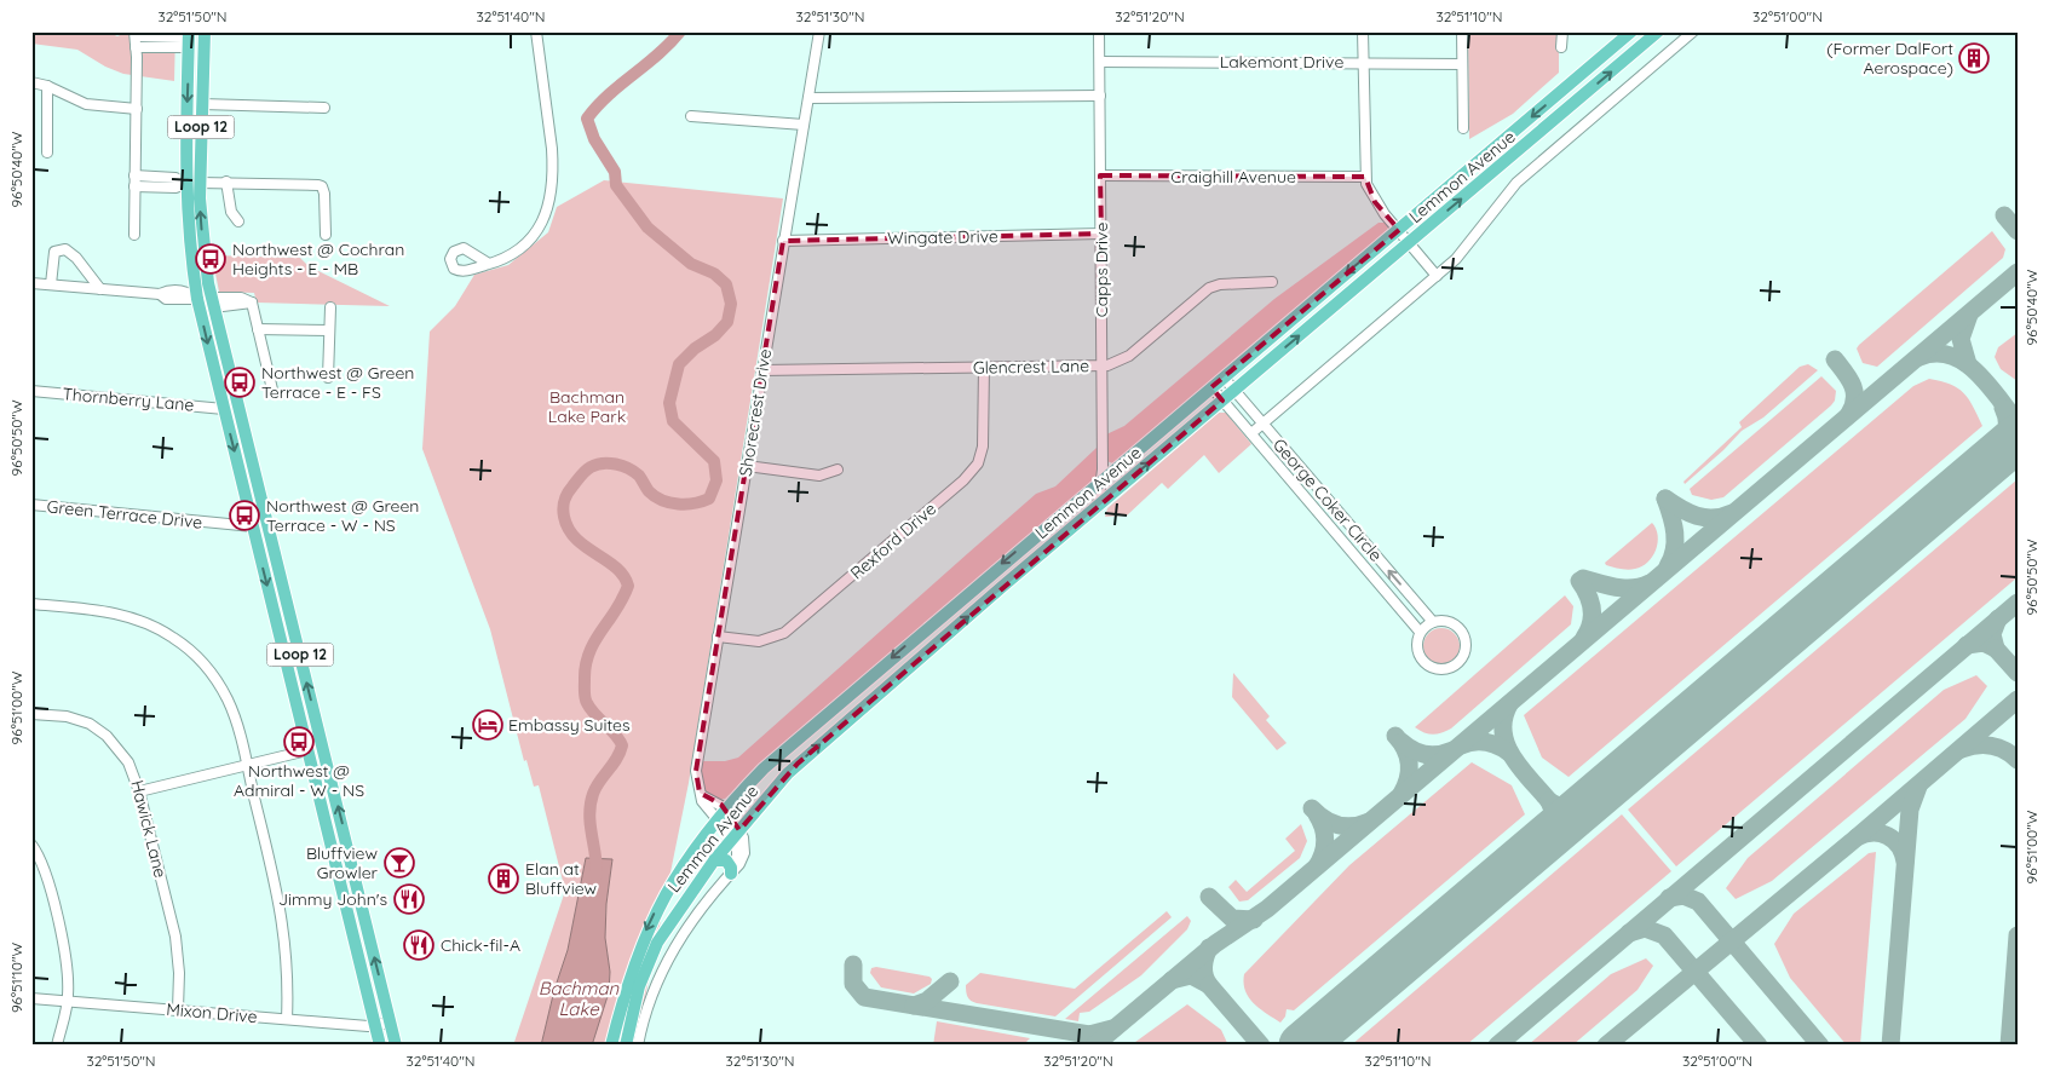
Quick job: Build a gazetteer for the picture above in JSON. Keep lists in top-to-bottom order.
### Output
{
  "streets": {
    "main road": ["Loop 12", "Lemmon Avenue"],
    "street": [
      "Lakemont Drive",
      "Craighill Avenue",
      "Wingate Drive",
      "Capps Drive",
      "Glencrest Lane",
      "Thornberry Lane",
      "Shorecrest Drive",
      "George Coker Circle",
      "Green Terrace Drive",
      "Rexford Drive",
      "Hawick Lane",
      "Mixon Drive"
    ]
  },
  "crossings": [
    ["Lakemont Drive", "Capps Drive"],
    ["Loop 12", "Thornberry Lane"],
    ["Loop 12", "Green Terrace Drive"],
    ["Loop 12", "Mixon Drive"],
    ["Craighill Avenue", "Capps Drive"],
    ["Lemmon Avenue", "Capps Drive"],
    ["Lemmon Avenue", "Shorecrest Drive"],
    ["Lemmon Avenue", "George Coker Circle"],
    ["Wingate Drive", "Capps Drive"],
    ["Wingate Drive", "Shorecrest Drive"],
    ["Capps Drive", "Glencrest Lane"],
    ["Glencrest Lane", "Shorecrest Drive"],
    ["Glencrest Lane", "Rexford Drive"],
    ["Shorecrest Drive", "Rexford Drive"],
    ["Hawick Lane", "Mixon Drive"]
  ],
  "water": ["Bachman Lake"],
  "parks": ["Bachman Lake Park"],
  "places": {
    "building": ["(Former DalFort Aerospace)", "Elan at Bluffview"],
    "bus stop": [
      "Northwest @ Cochran Heights - E - MB",
      "Northwest @ Green Terrace - E - FS",
      "Northwest @ Green Terrace - W - NS",
      "Northwest @ Admiral - W - NS"
    ],
    "hotel": ["Embassy Suites"],
    "bar": ["Bluffview Growler"],
    "restaurant": ["Jimmy John's", "Chick-fil-A"]
  },
  "coordinates": [
    "32°51'50\"N",
    "32°51'40\"N",
    "32°51'30\"N",
    "32°51'20\"N",
    "32°51'10\"N",
    "32°51'00\"N",
    "96°50'40\"W",
    "96°50'50\"W",
    "96°51'00\"W",
    "96°51'10\"W"
  ]
}
